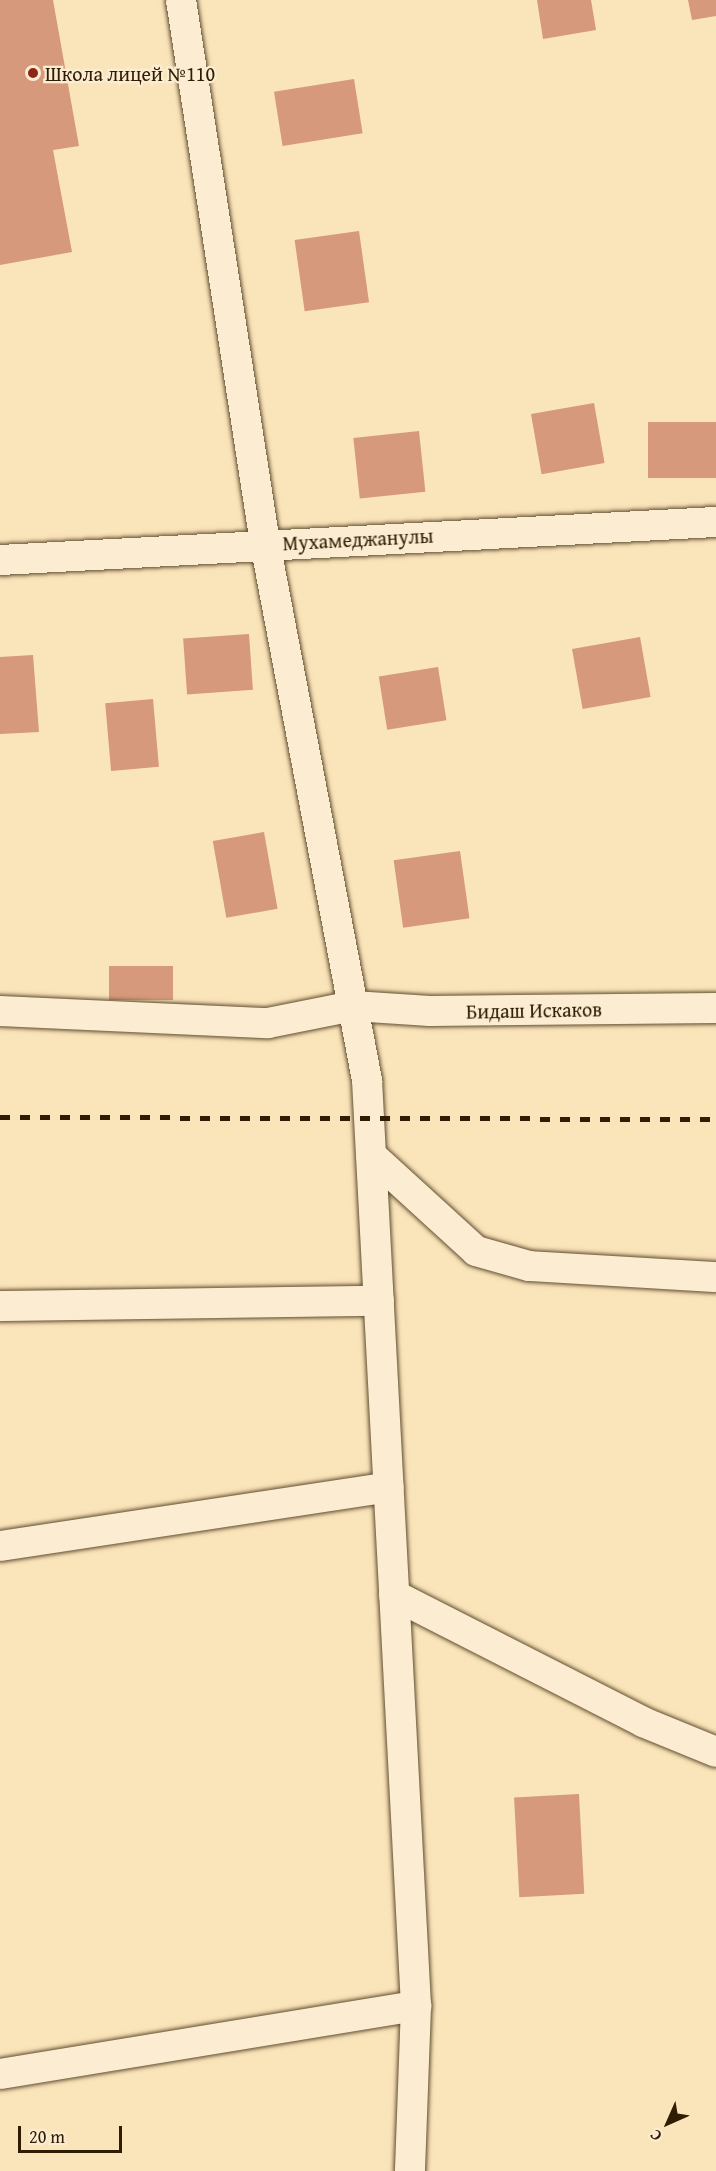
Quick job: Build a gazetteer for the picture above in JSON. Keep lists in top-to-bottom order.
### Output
{
  "streets": {
    "street": ["Мухамеджанулы", "Бидаш Искаков"]
  },
  "places": ["Школа лицей №110"],
  "scale_bar": "20 m",
  "north": "bottom left"
}
